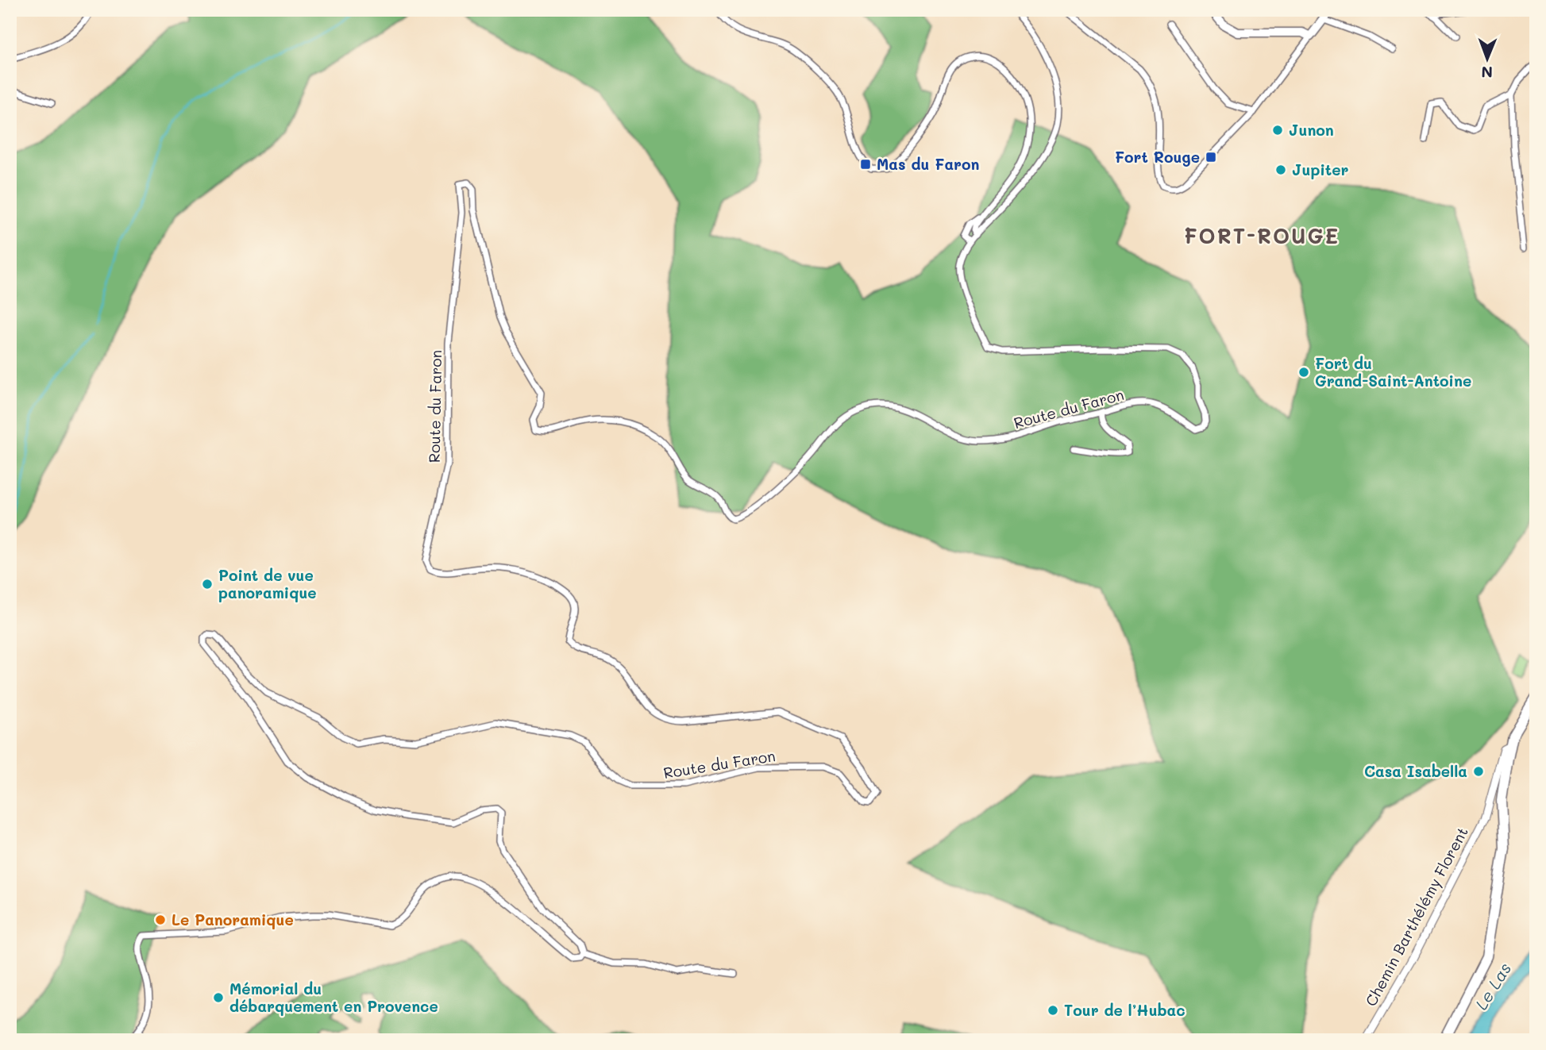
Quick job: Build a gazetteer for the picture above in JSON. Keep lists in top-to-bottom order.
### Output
{
  "streets": {
    "street": ["Route du Faron", "Chemin Barthélémy Florent"]
  },
  "districts": ["FORT-ROUGE"],
  "water": ["Le Las"],
  "places": {
    "other": [
      "Junon",
      "Jupiter",
      "Fort du Grand-Saint-Antoine",
      "Point de vue panoramique",
      "Casa Isabella",
      "Le Panoramique",
      "Mémorial du débarquement en Provence",
      "Tour de l’Hubac"
    ],
    "transit": ["Fort Rouge", "Mas du Faron"]
  },
  "north": "bottom"
}
